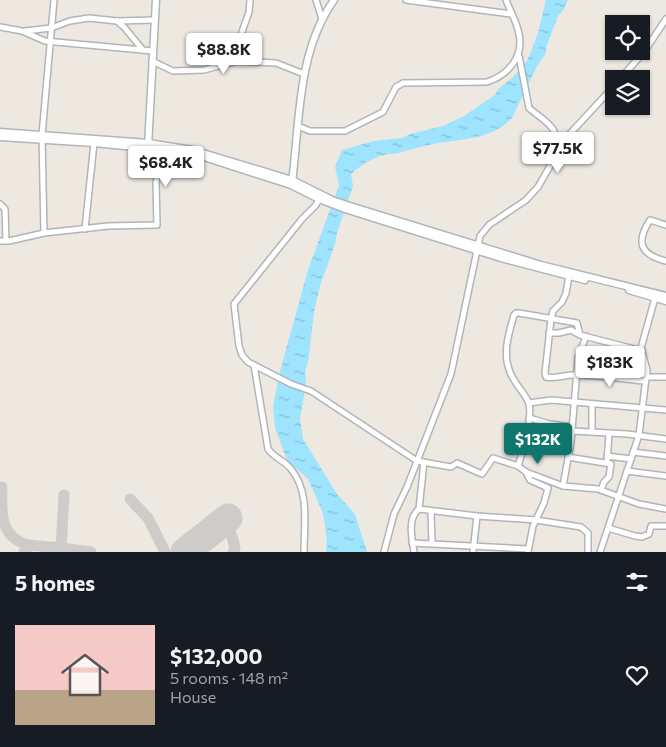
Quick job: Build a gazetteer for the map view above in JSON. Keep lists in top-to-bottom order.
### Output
{
  "page": {
    "price": [
      "$88.8K",
      "$77.5K",
      "$68.4K",
      "$183K",
      "$132K"
    ],
    "heading": "5 homes",
    "list": [
      {
        "name": "$132,000",
        "note": "5 rooms · 148 m² · House"
      }
    ]
  }
}
